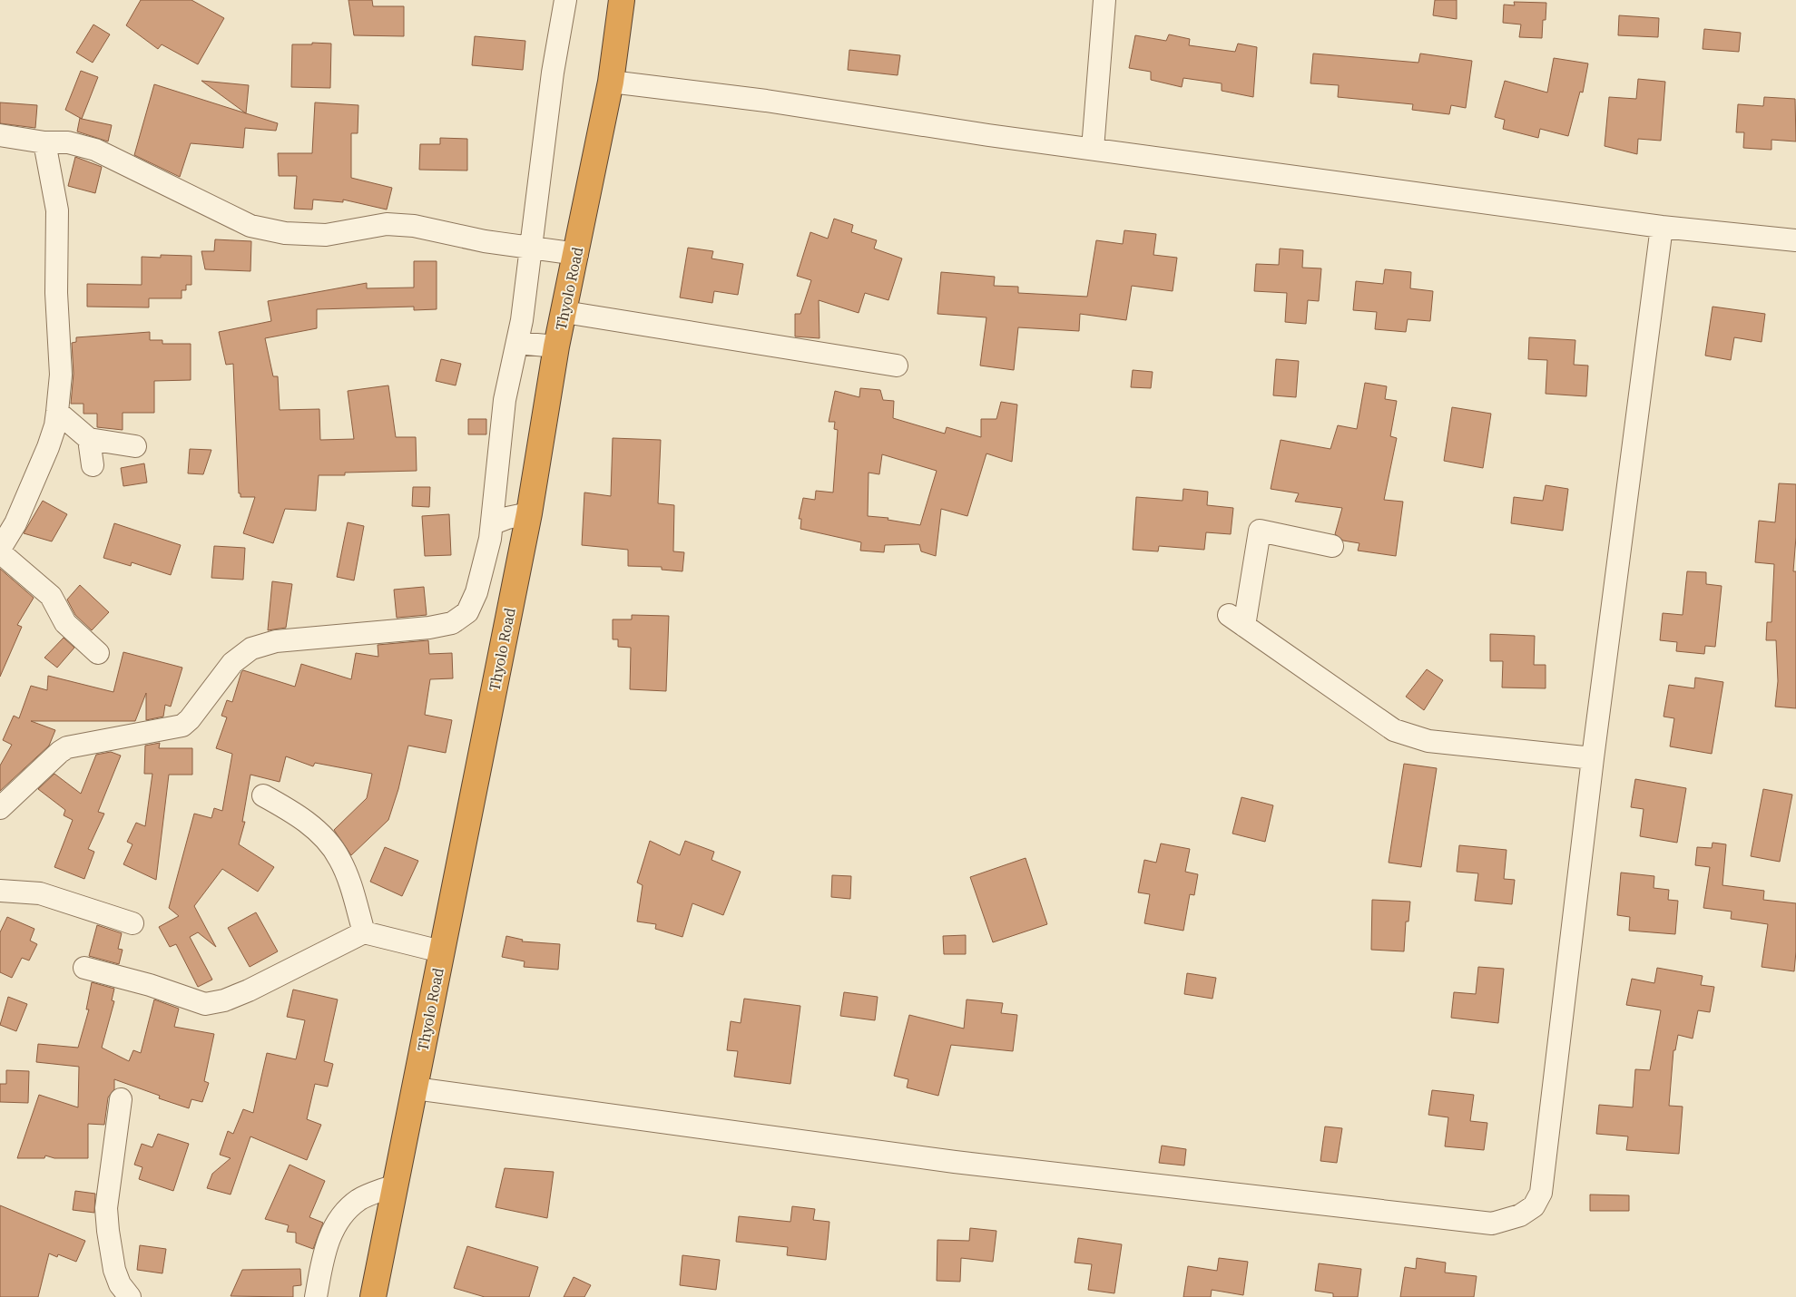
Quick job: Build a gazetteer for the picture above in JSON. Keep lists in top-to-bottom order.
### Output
{
  "streets": {
    "highway": ["Thyolo Road"]
  }
}
